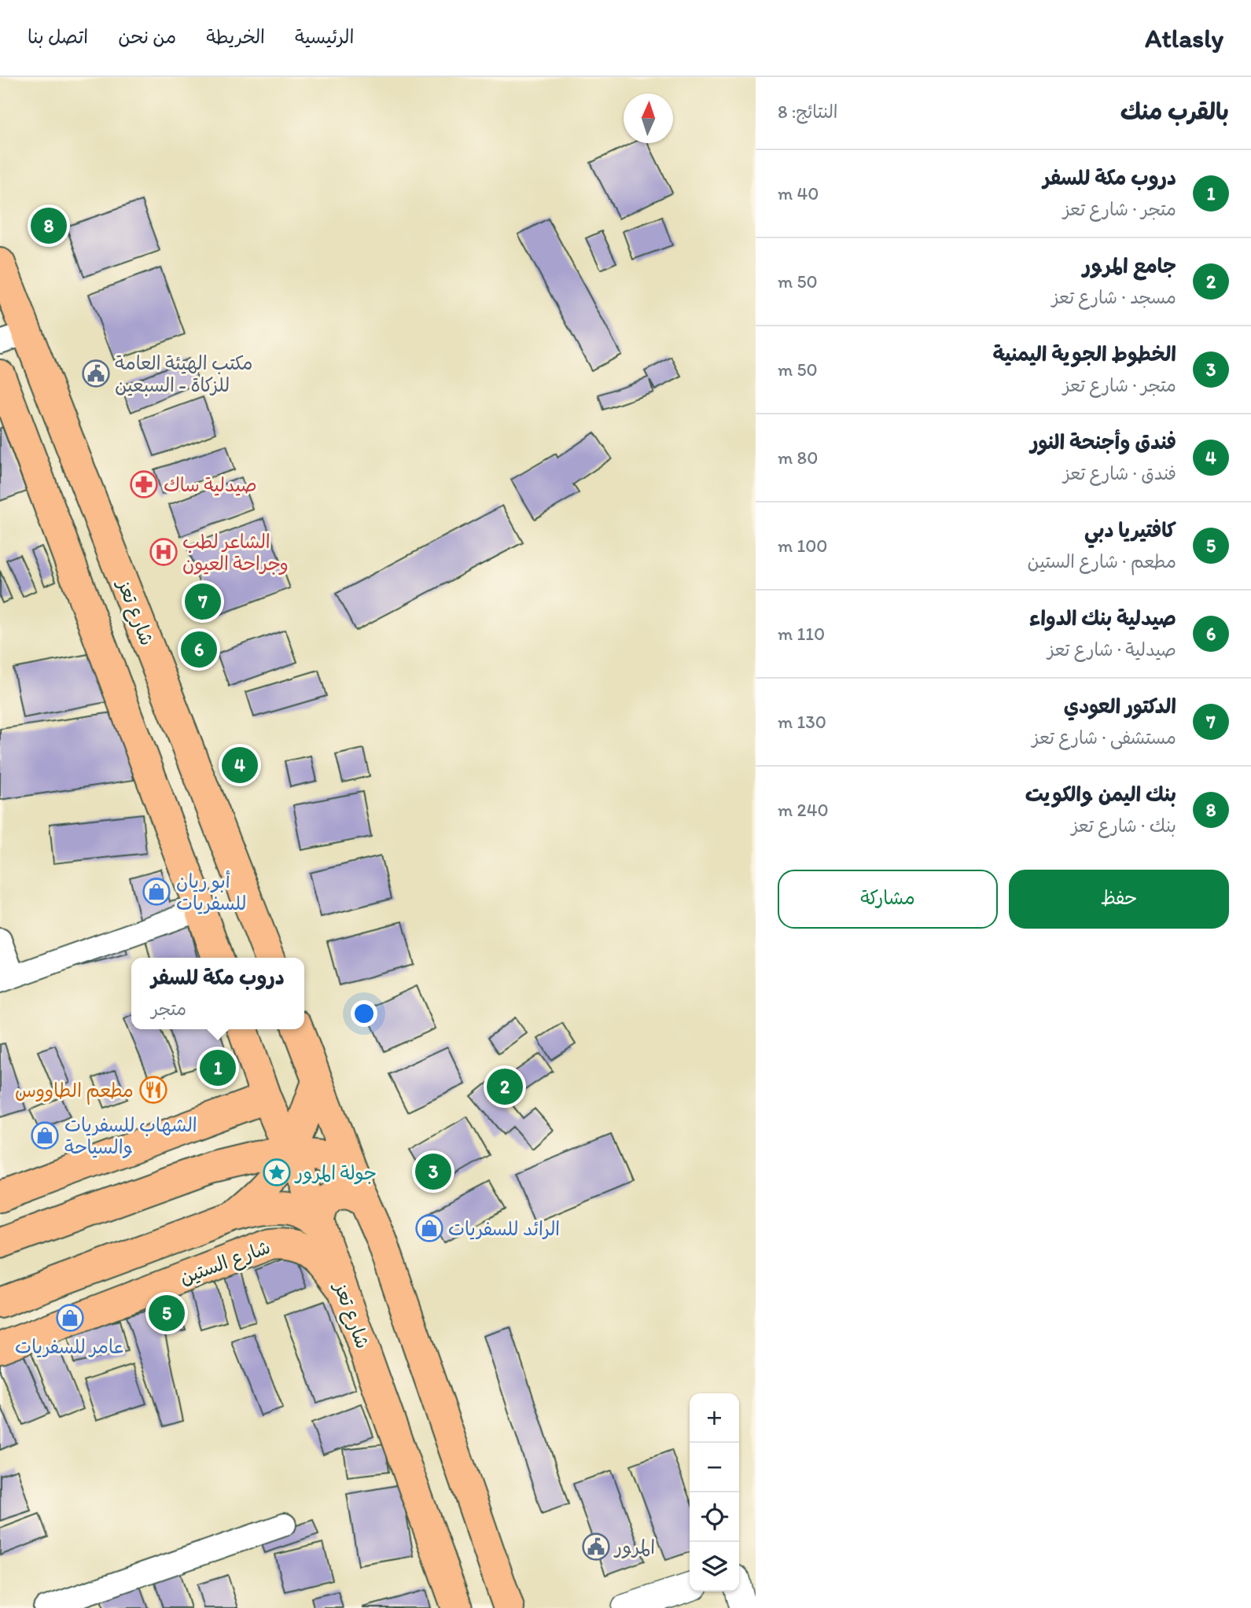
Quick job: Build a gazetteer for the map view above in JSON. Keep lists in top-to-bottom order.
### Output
{
  "streets": {
    "main road": ["شارع تعز", "شارع الستين"]
  },
  "crossings": [
    ["شارع تعز", "شارع الستين"]
  ],
  "places": {
    "public building": ["مكتب الهيئة العامة للزكاة - السبعين", "المرور"],
    "pharmacy": ["صيدلية ساك"],
    "hospital": ["الشاعر لطب وجراحة العيون"],
    "shop": [
      "أبو ريان للسفريات",
      "الشهاب للسفريات والسياحة",
      "الرائد للسفريات",
      "عامر للسفريات"
    ],
    "restaurant": ["مطعم الطاووس"],
    "place": ["جولة المرور"]
  },
  "north": "top",
  "page": {
    "header": "Atlasly",
    "nav": [
      "الرئيسية",
      "الخريطة",
      "من نحن",
      "اتصل بنا"
    ],
    "heading": ["بالقرب منك", "النتائج: 8"],
    "list": [
      {
        "mark": "1",
        "name": "دروب مكة للسفر",
        "note": "متجر · شارع تعز",
        "value": "40 m"
      },
      {
        "mark": "2",
        "name": "جامع المرور",
        "note": "مسجد · شارع تعز",
        "value": "50 m"
      },
      {
        "mark": "3",
        "name": "الخطوط الجوية اليمنية",
        "note": "متجر · شارع تعز",
        "value": "50 m"
      },
      {
        "mark": "4",
        "name": "فندق وأجنحة النور",
        "note": "فندق · شارع تعز",
        "value": "80 m"
      },
      {
        "mark": "5",
        "name": "كافتيريا دبي",
        "note": "مطعم · شارع الستين",
        "value": "100 m"
      },
      {
        "mark": "6",
        "name": "صيدلية بنك الدواء",
        "note": "صيدلية · شارع تعز",
        "value": "110 m"
      },
      {
        "mark": "7",
        "name": "الدكتور العودي",
        "note": "مستشفى · شارع تعز",
        "value": "130 m"
      },
      {
        "mark": "8",
        "name": "بنك اليمن والكويت",
        "note": "بنك · شارع تعز",
        "value": "240 m"
      }
    ],
    "pins": [
      "8",
      "7",
      "6",
      "4",
      "1",
      "2",
      "3",
      "5"
    ],
    "buttons": ["حفظ", "مشاركة"],
    "popup": ["دروب مكة للسفر", "متجر"],
    "map_buttons": ["+", "−"]
  }
}
